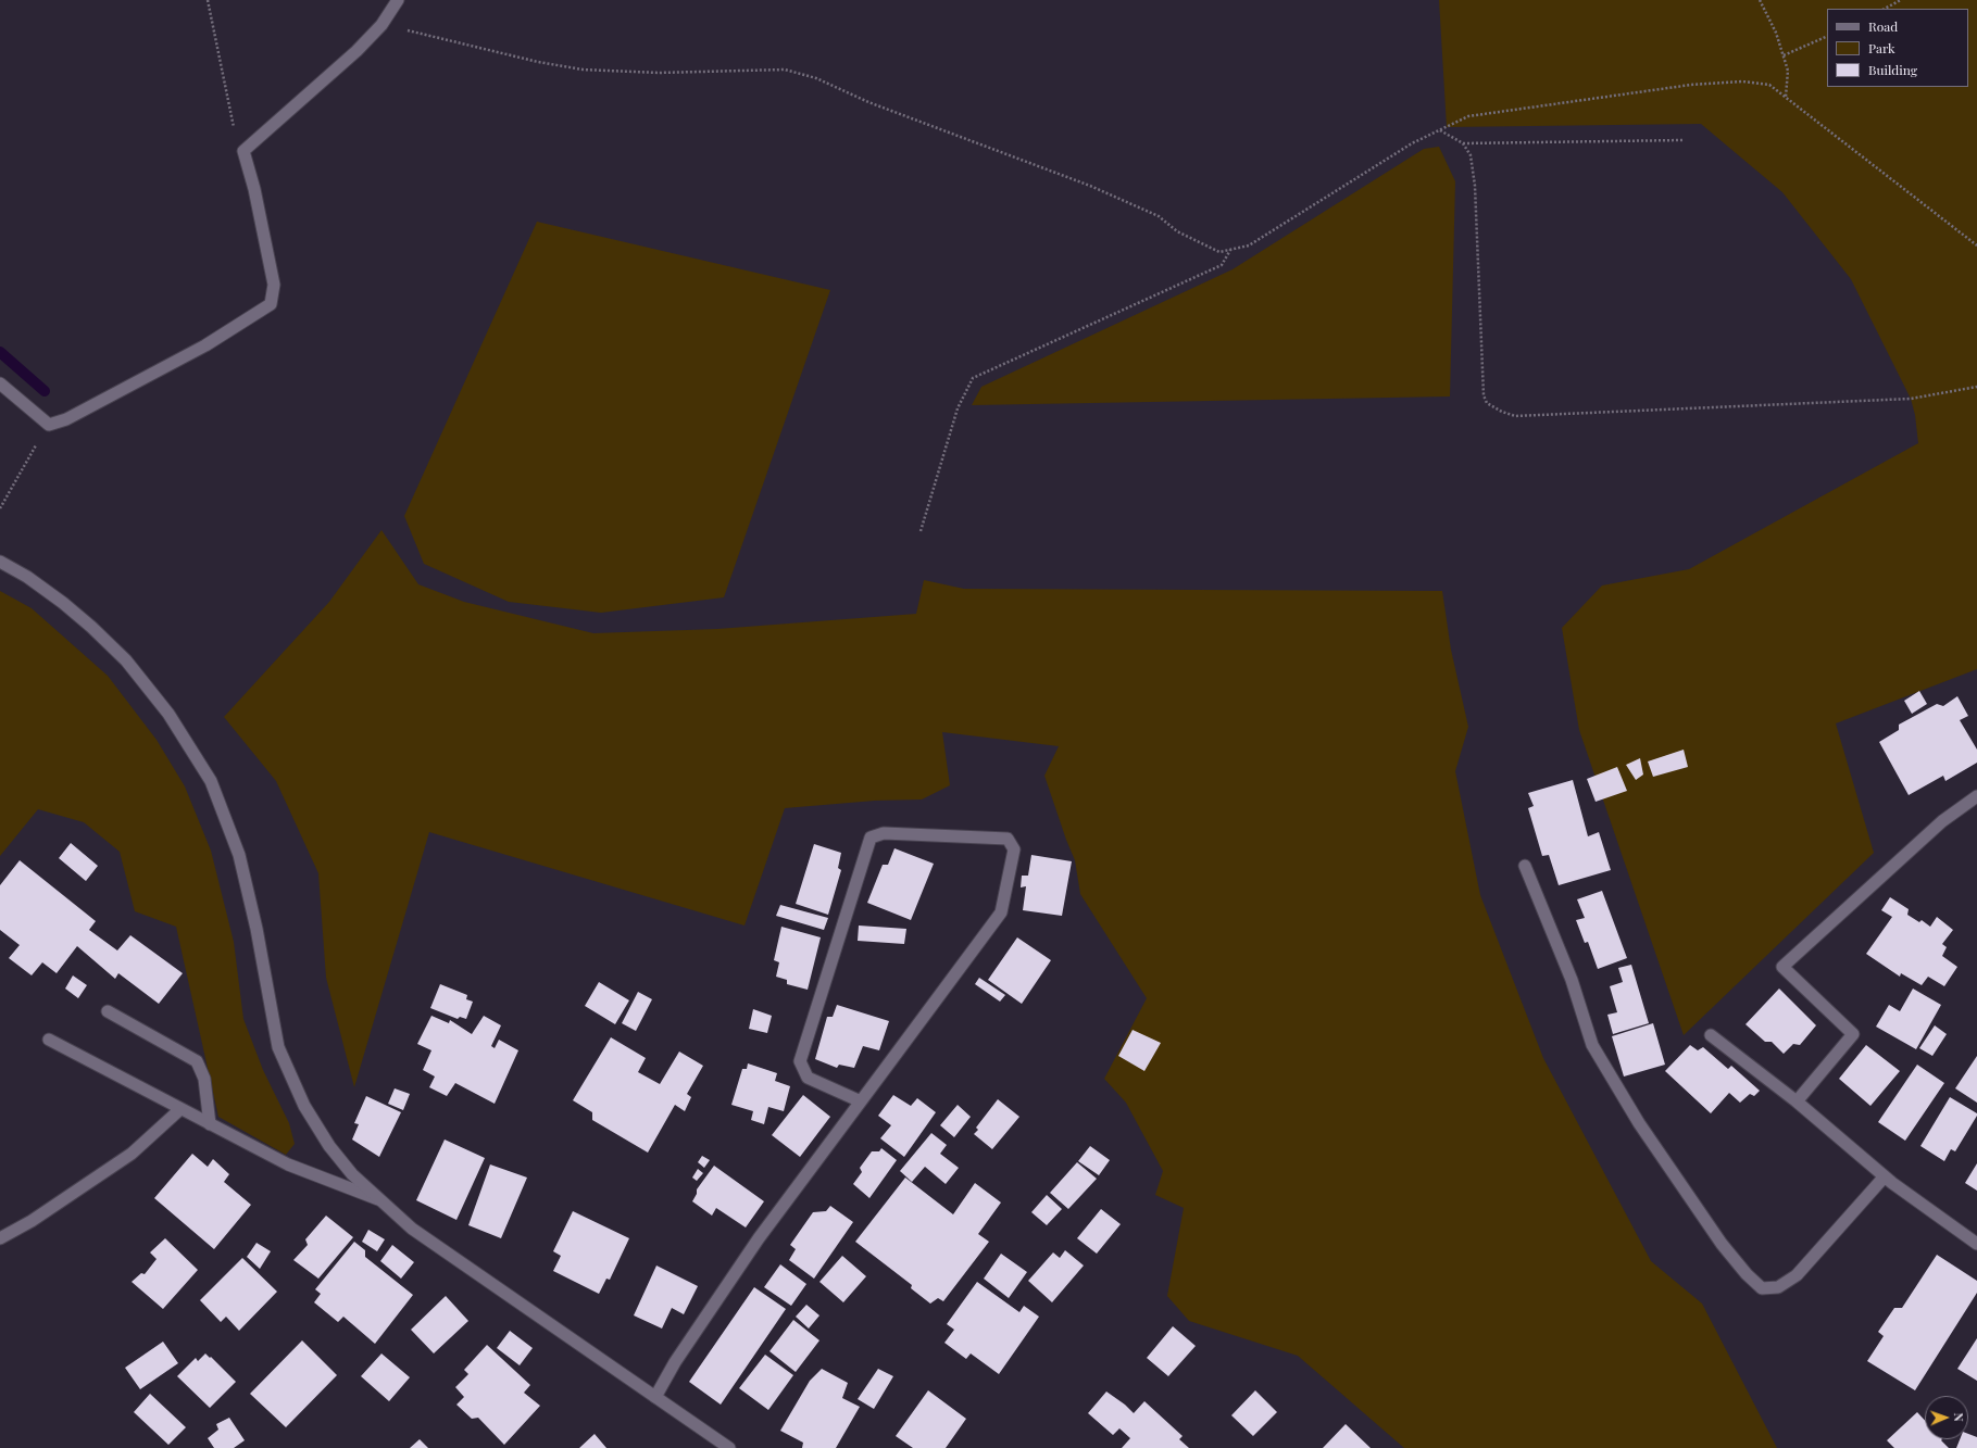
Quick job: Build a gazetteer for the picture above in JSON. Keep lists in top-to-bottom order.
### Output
{
  "legend": ["Road", "Park", "Building"],
  "north": "right"
}
